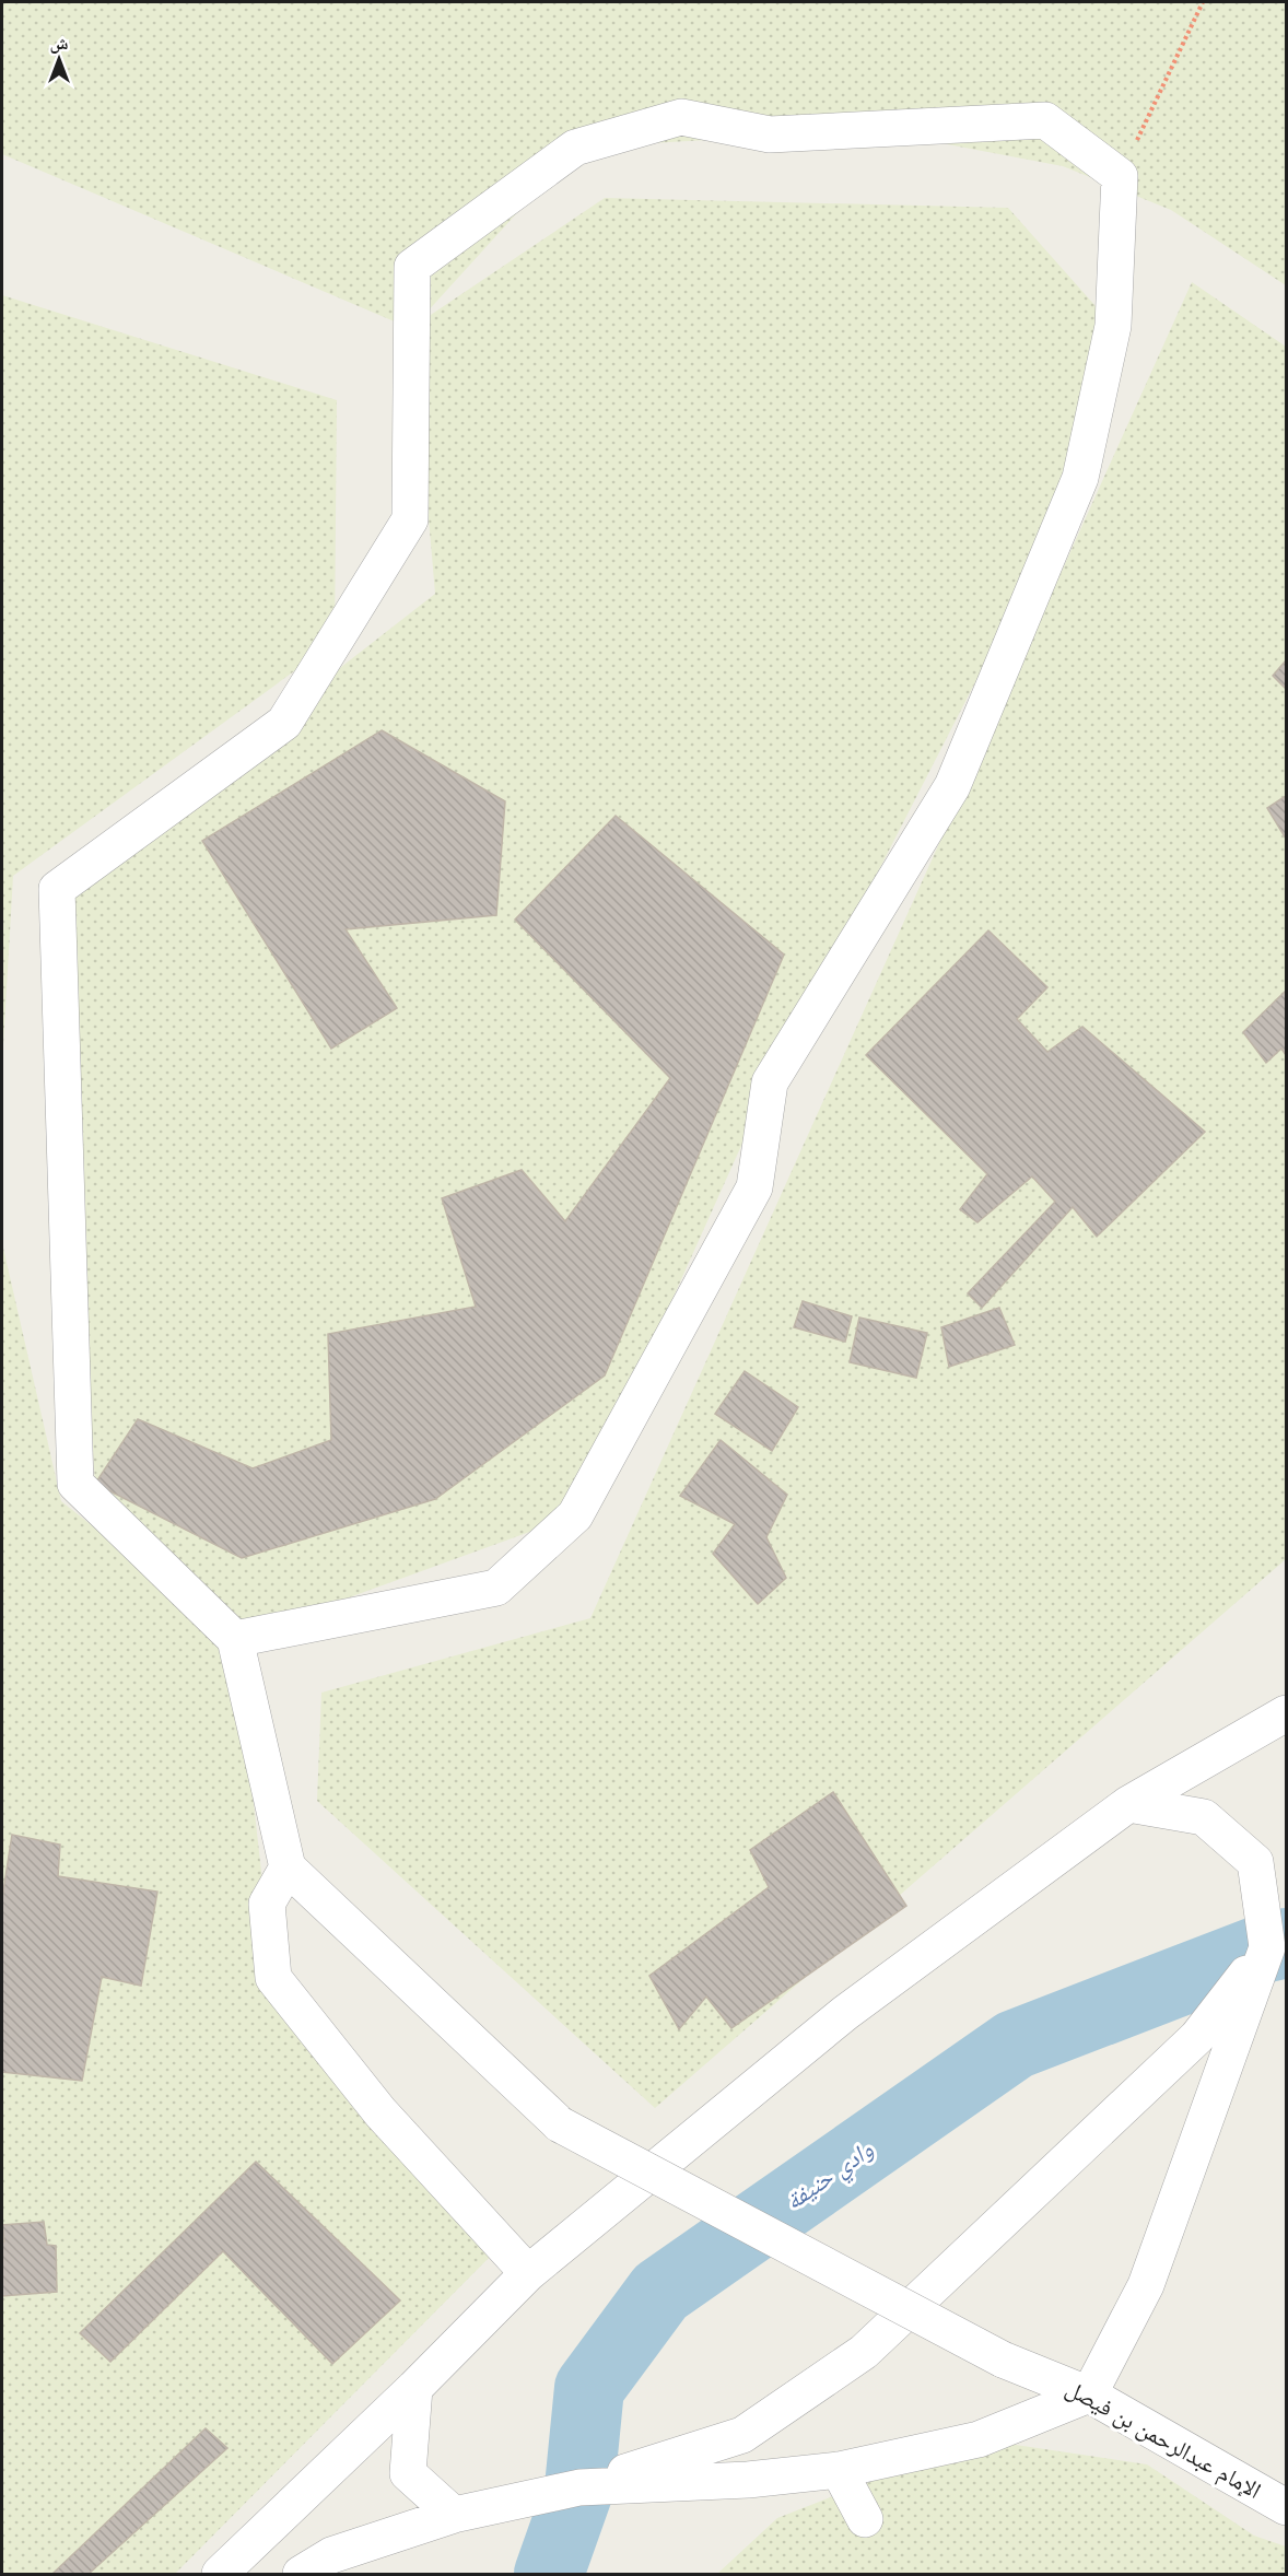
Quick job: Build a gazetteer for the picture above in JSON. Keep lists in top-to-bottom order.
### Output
{
  "streets": {
    "street": ["الإمام عبدالرحمن بن فيصل"]
  },
  "water": ["وادي حنيفة"],
  "north": "top"
}
